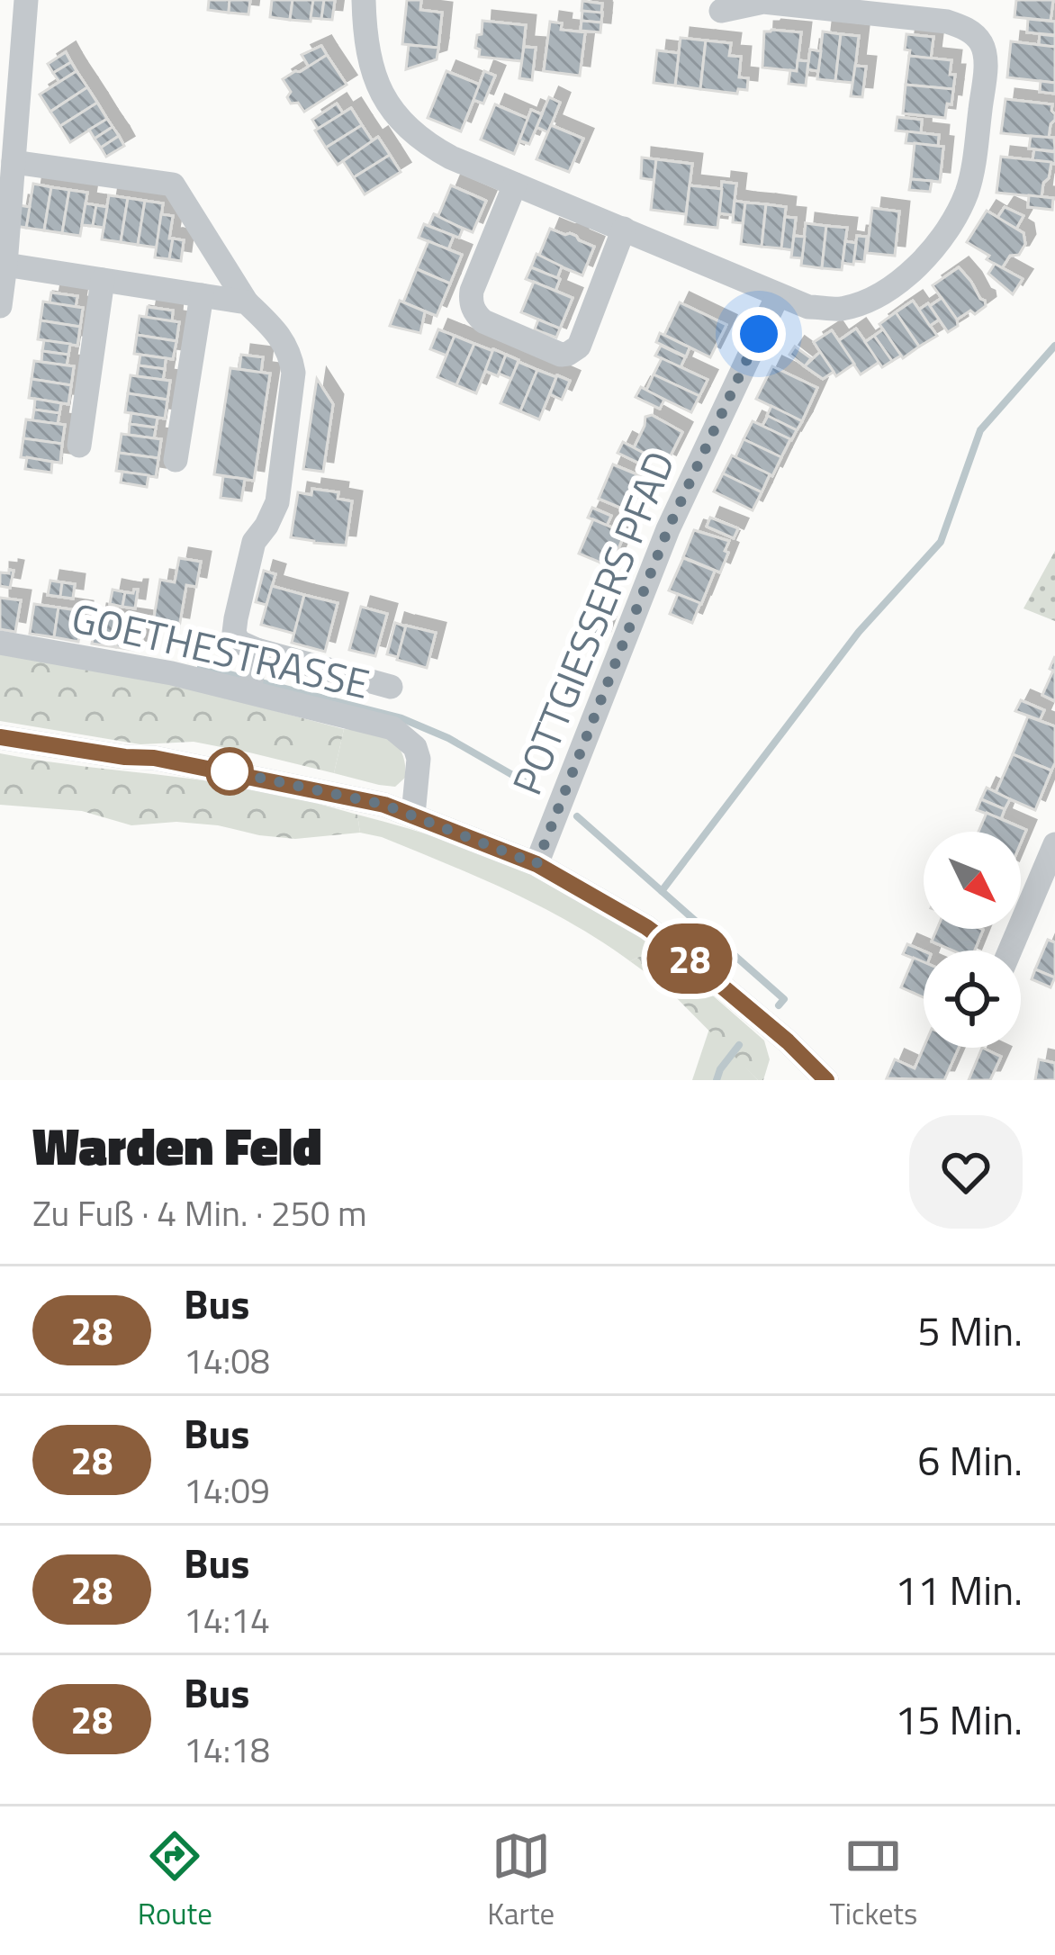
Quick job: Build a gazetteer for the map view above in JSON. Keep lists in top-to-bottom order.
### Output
{
  "streets": {
    "street": ["POTTGIESSERS PFAD", "GOETHESTRASSE"]
  },
  "lines": ["bus line 28"],
  "north": "bottom right",
  "page": {
    "on_map": "28",
    "heading": ["Warden Feld", "Zu Fuß · 4 Min. · 250 m"],
    "list": [
      {
        "mark": "28",
        "name": "Bus",
        "note": "14:08",
        "value": "5 Min."
      },
      {
        "mark": "28",
        "name": "Bus",
        "note": "14:09",
        "value": "6 Min."
      },
      {
        "mark": "28",
        "name": "Bus",
        "note": "14:14",
        "value": "11 Min."
      },
      {
        "mark": "28",
        "name": "Bus",
        "note": "14:18",
        "value": "15 Min."
      }
    ],
    "tabs": ["Route", "Karte", "Tickets"]
  }
}
